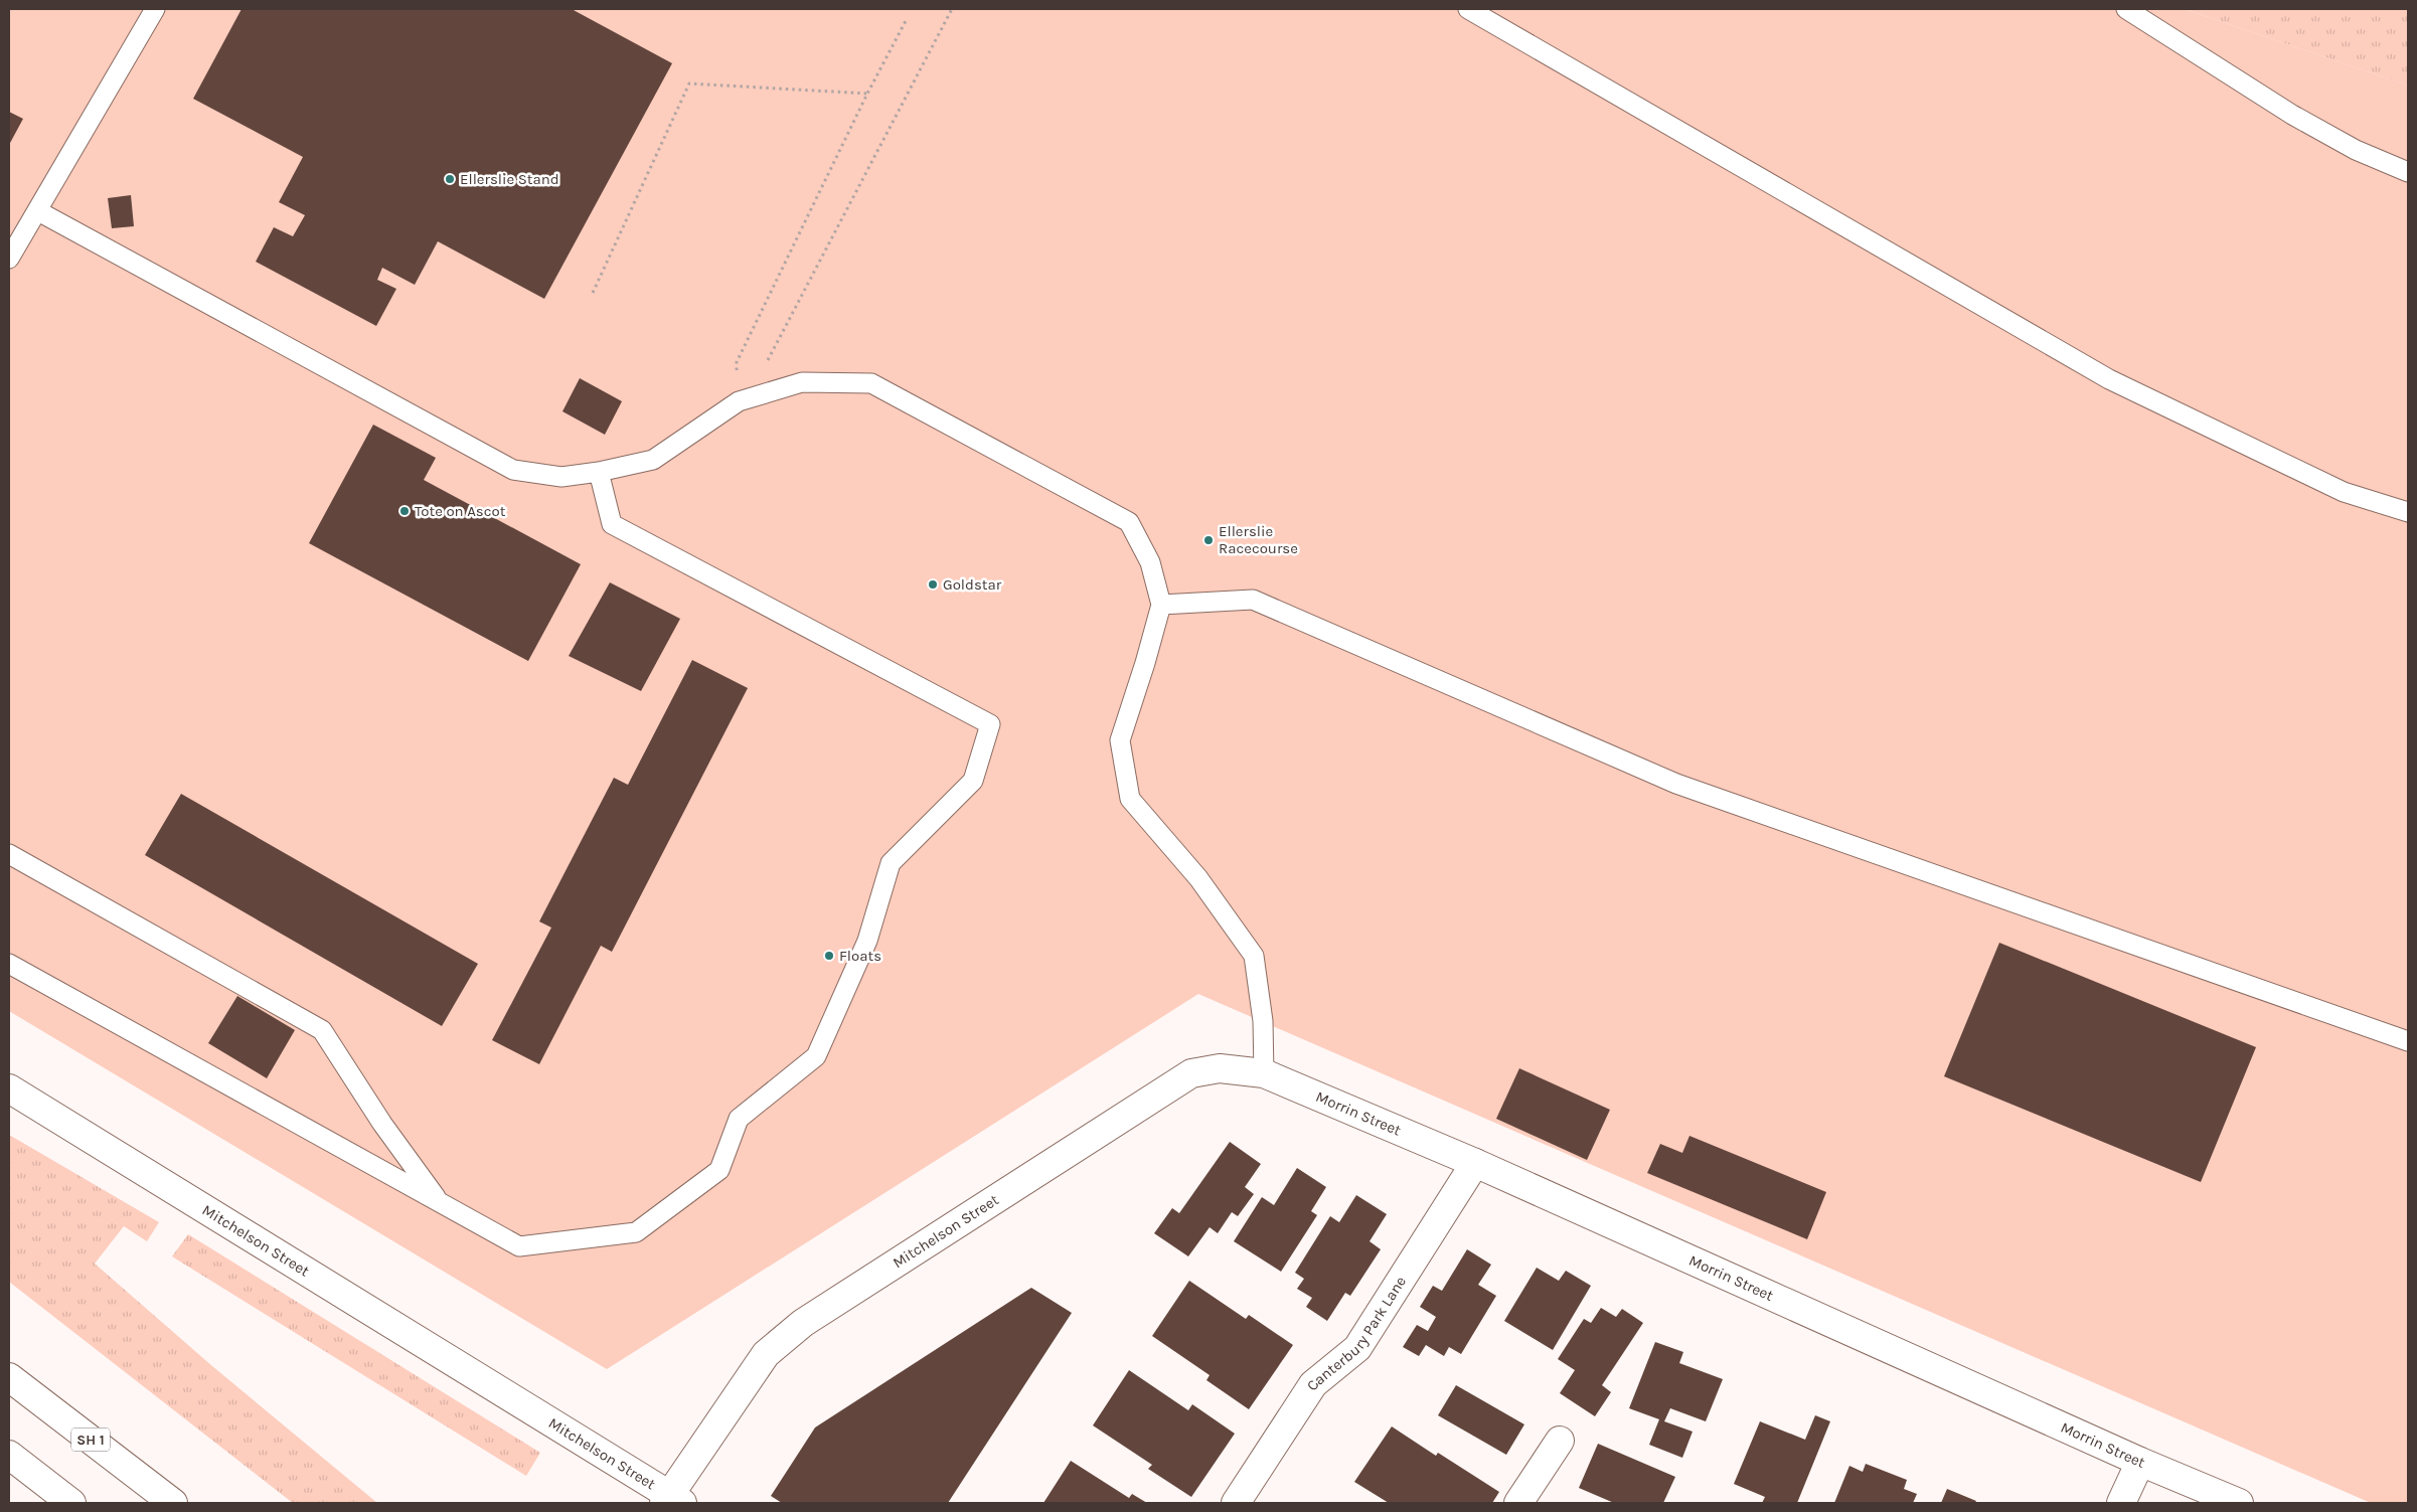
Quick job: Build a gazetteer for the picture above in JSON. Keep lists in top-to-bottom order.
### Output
{
  "streets": {
    "main road": [
      "Morrin Street",
      "Mitchelson Street",
      "Canterbury Park Lane",
      "SH 1"
    ]
  },
  "crossings": [
    ["Morrin Street", "Mitchelson Street"],
    ["Morrin Street", "Canterbury Park Lane"]
  ],
  "places": [
    "Ellerslie Stand",
    "Tote on Ascot",
    "Ellerslie Racecourse",
    "Goldstar",
    "Floats"
  ]
}
